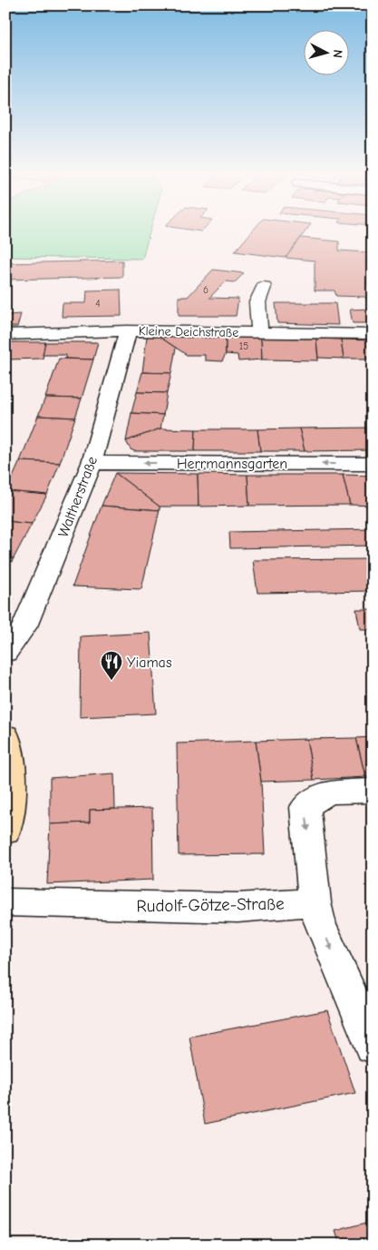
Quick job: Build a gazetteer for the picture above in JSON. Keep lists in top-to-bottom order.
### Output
{
  "streets": {
    "street": [
      "Kleine Deichstraße",
      "Herrmannsgarten",
      "Waltherstraße",
      "Rudolf-Götze-Straße"
    ]
  },
  "crossings": [
    ["Kleine Deichstraße", "Waltherstraße"],
    ["Herrmannsgarten", "Waltherstraße"]
  ],
  "one_way": ["Herrmannsgarten"],
  "places": {
    "restaurant": ["Yiamas"]
  },
  "house_numbers": ["6", "4", "15"],
  "north": "right"
}
